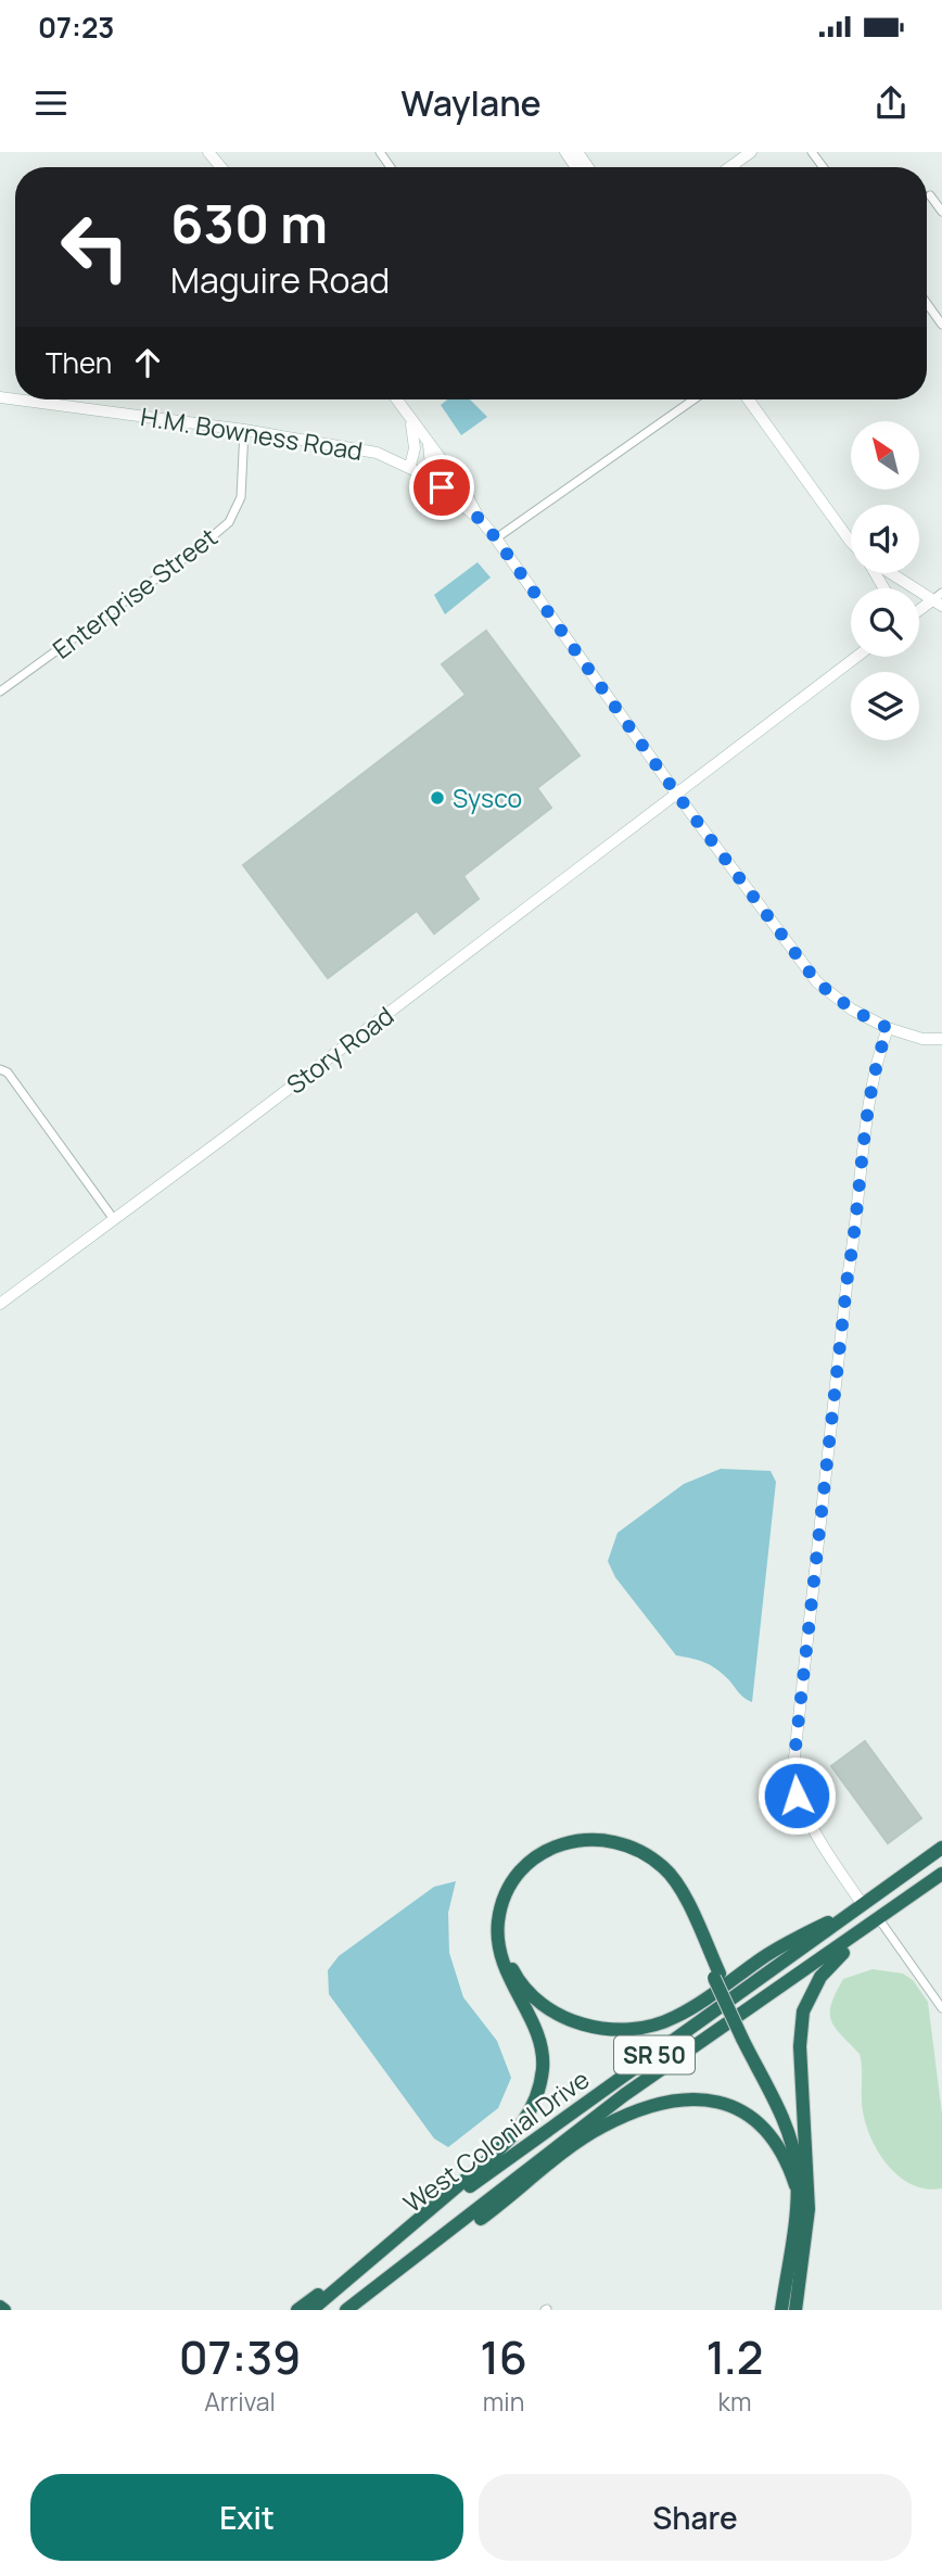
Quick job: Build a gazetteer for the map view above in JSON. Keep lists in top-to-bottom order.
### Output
{
  "streets": {
    "highway": ["SR 50", "West Colonial Drive"],
    "street": ["H.M. Bowness Road", "Enterprise Street", "Story Road"]
  },
  "crossings": [
    ["H.M. Bowness Road", "Enterprise Street"]
  ],
  "places": ["Sysco"],
  "north": "top left",
  "page": {
    "status": "07:23",
    "header": "Waylane",
    "turn": ["630 m", "Maguire Road"],
    "then": "Then",
    "eta": [
      "07:39",
      "Arrival",
      "16",
      "min",
      "1.2",
      "km"
    ],
    "buttons": ["Exit", "Share"]
  }
}
